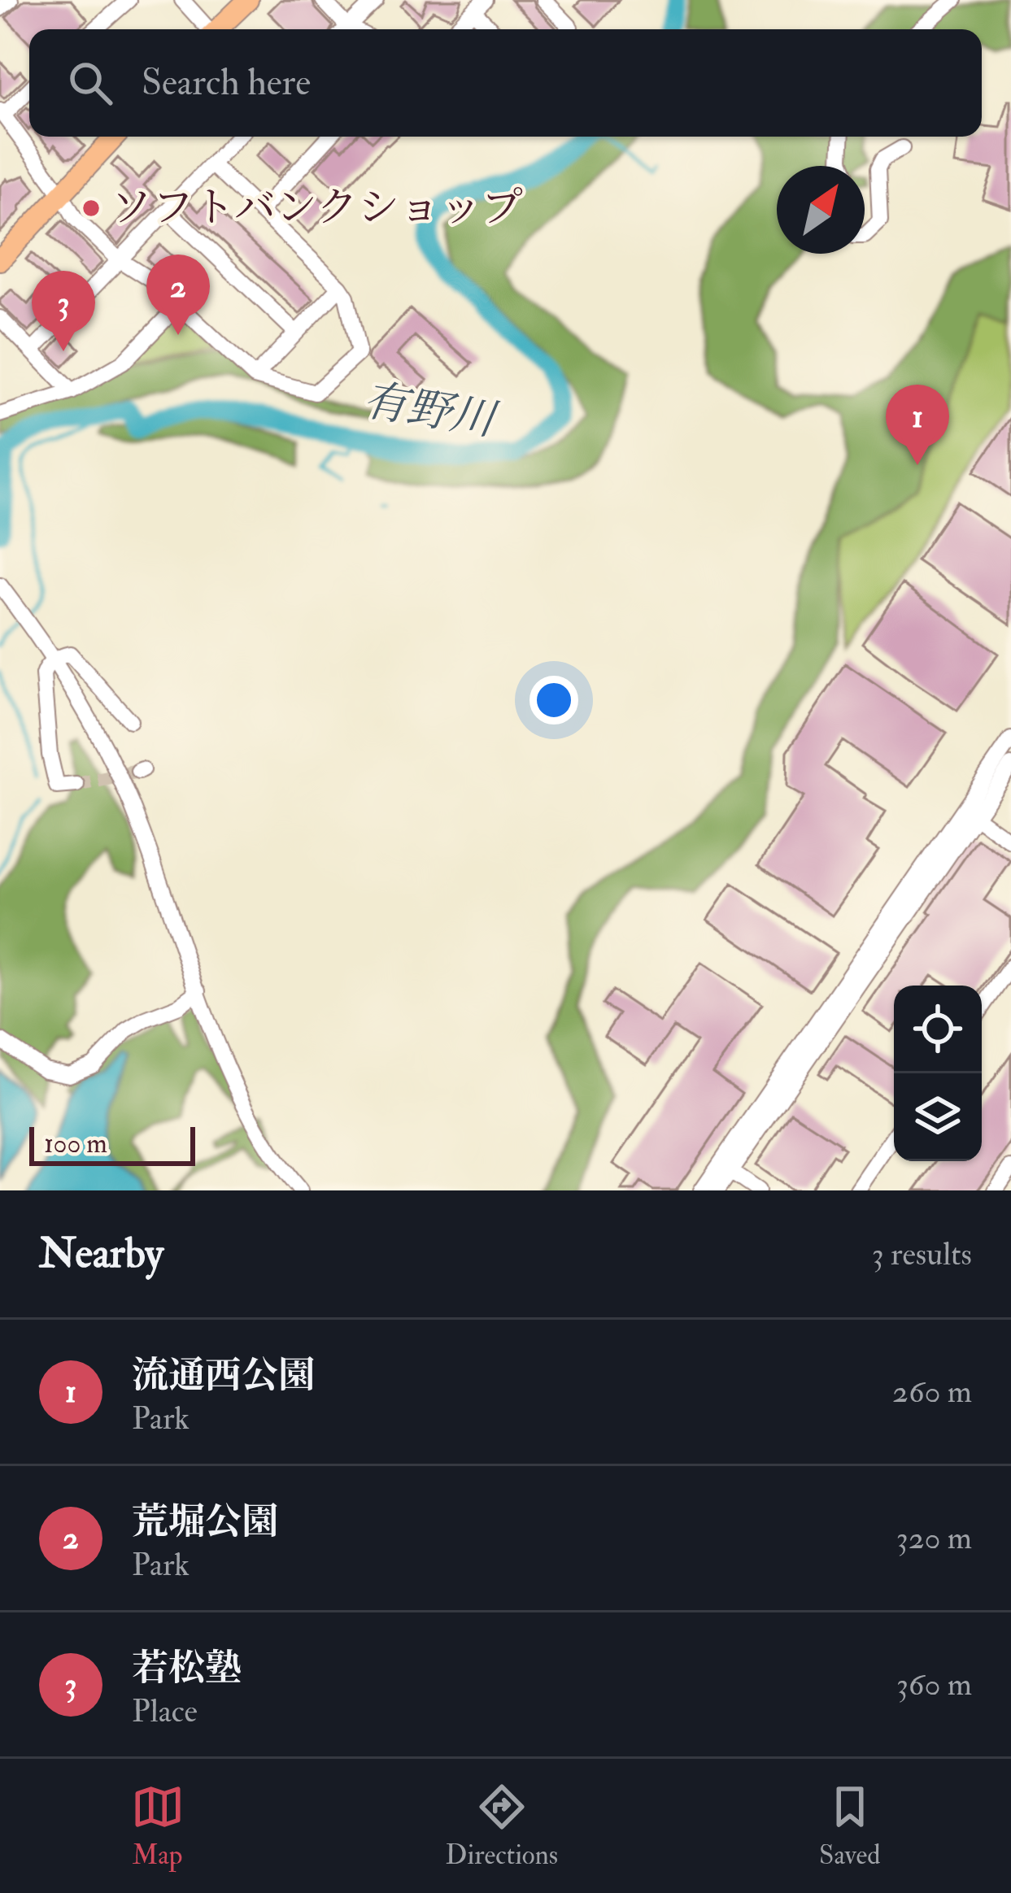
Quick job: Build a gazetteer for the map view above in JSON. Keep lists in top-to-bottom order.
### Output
{
  "water": ["有野川"],
  "places": ["ソフトバンクショップ"],
  "scale_bar": "100 m",
  "north": "top right",
  "page": {
    "search": "Search here",
    "pins": ["2", "3", "1"],
    "scale": "100 m",
    "heading": ["Nearby", "3 results"],
    "list": [
      {
        "mark": "1",
        "name": "流通西公園",
        "note": "Park",
        "value": "260 m"
      },
      {
        "mark": "2",
        "name": "荒堀公園",
        "note": "Park",
        "value": "320 m"
      },
      {
        "mark": "3",
        "name": "若松塾",
        "note": "Place",
        "value": "360 m"
      }
    ],
    "nav": ["Map", "Directions", "Saved"]
  }
}
